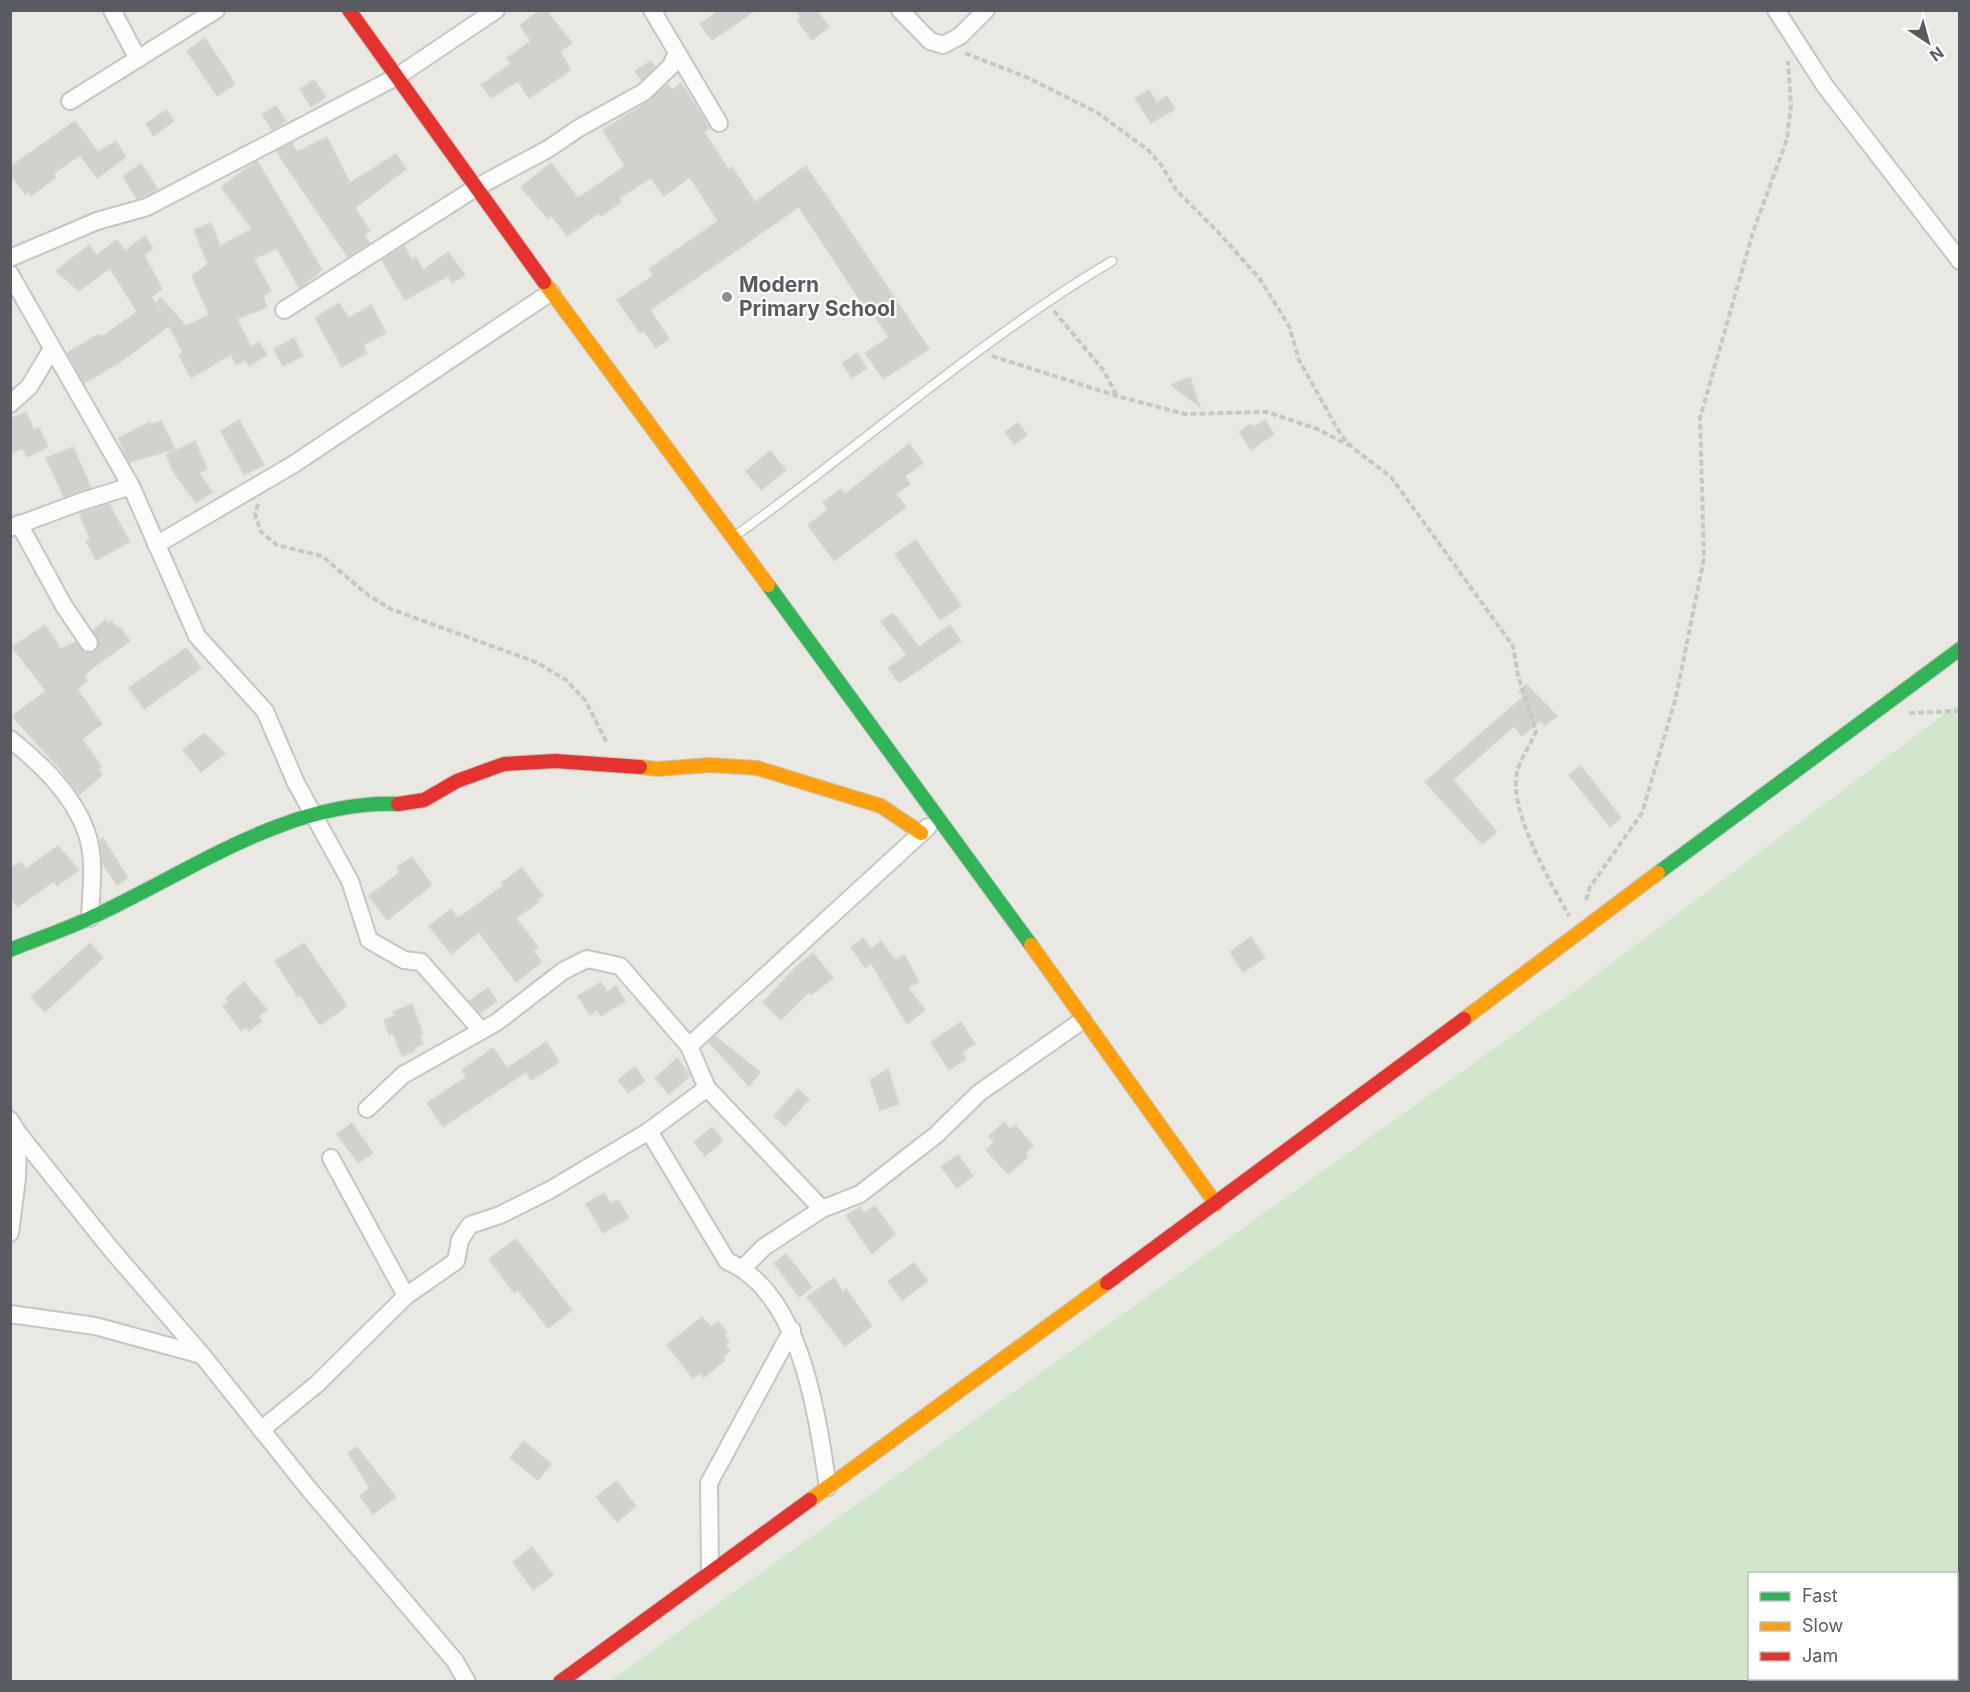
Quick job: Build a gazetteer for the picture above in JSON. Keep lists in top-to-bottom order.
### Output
{
  "places": ["Modern Primary School"],
  "legend": ["Fast", "Slow", "Jam"],
  "north": "bottom right"
}
